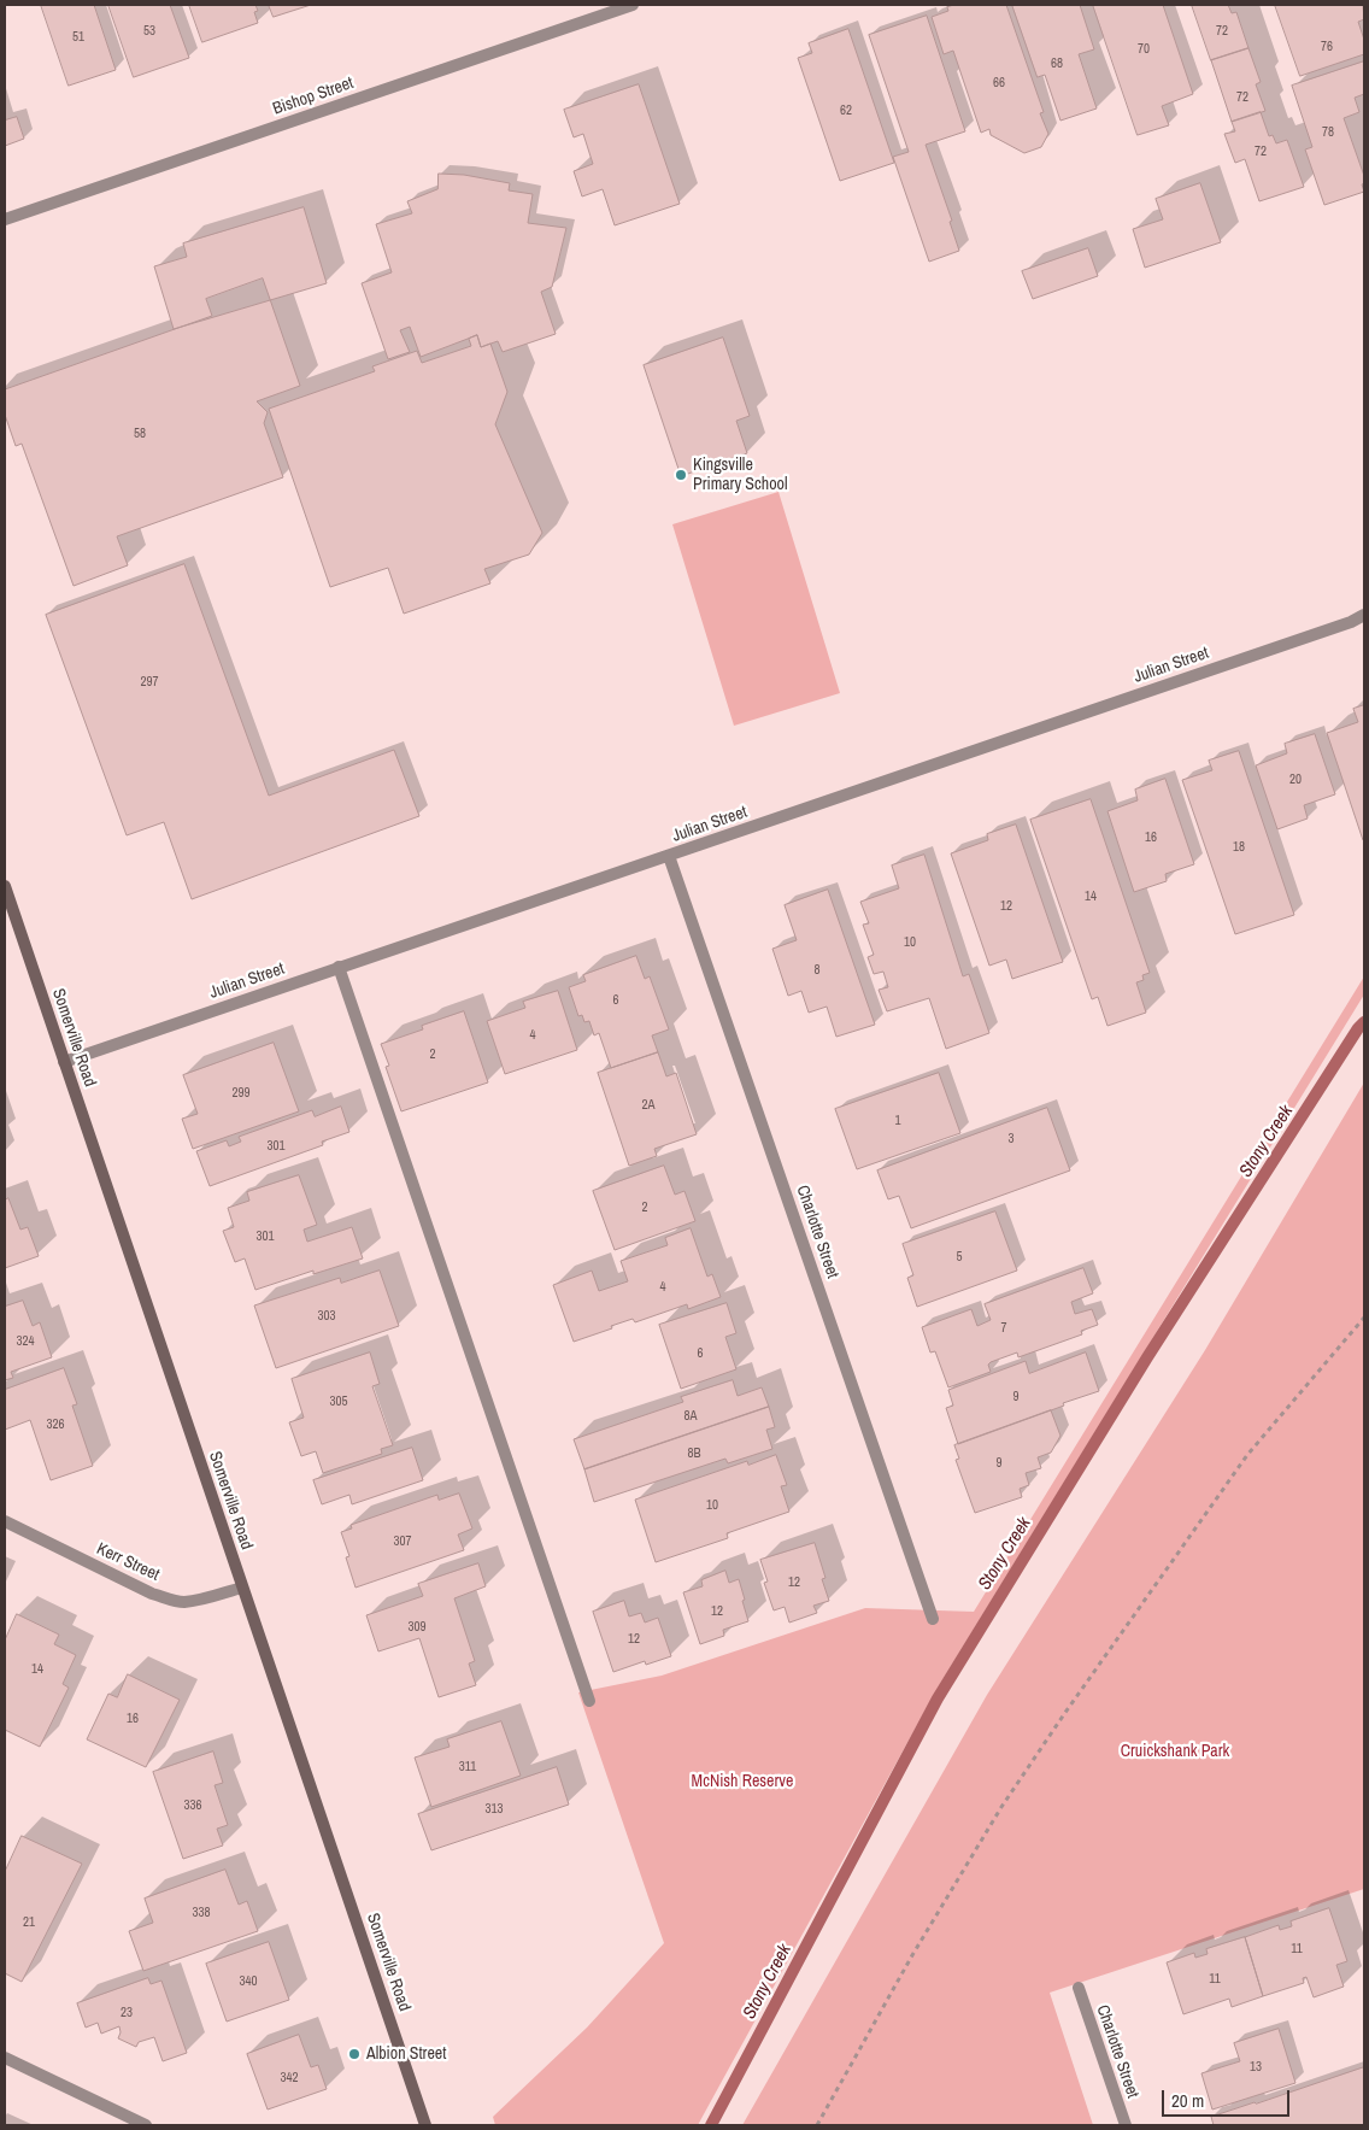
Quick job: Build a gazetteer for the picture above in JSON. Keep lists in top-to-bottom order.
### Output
{
  "streets": {
    "main road": ["Somerville Road"],
    "street": [
      "Bishop Street",
      "Julian Street",
      "Charlotte Street",
      "Kerr Street"
    ]
  },
  "crossings": [
    ["Julian Street", "Somerville Road"],
    ["Julian Street", "Charlotte Street"],
    ["Somerville Road", "Kerr Street"]
  ],
  "water": ["Stony Creek"],
  "parks": ["Cruickshank Park", "McNish Reserve"],
  "places": ["Kingsville Primary School", "Albion Street"],
  "house_numbers": [
    "53",
    "72",
    "51",
    "76",
    "70",
    "68",
    "66",
    "72",
    "62",
    "78",
    "72",
    "58",
    "297",
    "20",
    "16",
    "18",
    "14",
    "12",
    "10",
    "8",
    "6",
    "4",
    "2",
    "299",
    "2A",
    "1",
    "3",
    "301",
    "2",
    "301",
    "5",
    "4",
    "303",
    "7",
    "324",
    "6",
    "9",
    "305",
    "8A",
    "326",
    "8B",
    "9",
    "10",
    "307",
    "12",
    "12",
    "309",
    "12",
    "14",
    "16",
    "311",
    "336",
    "313",
    "338",
    "21",
    "11",
    "11",
    "340",
    "23",
    "13",
    "342"
  ],
  "scale_bar": "20 m"
}
